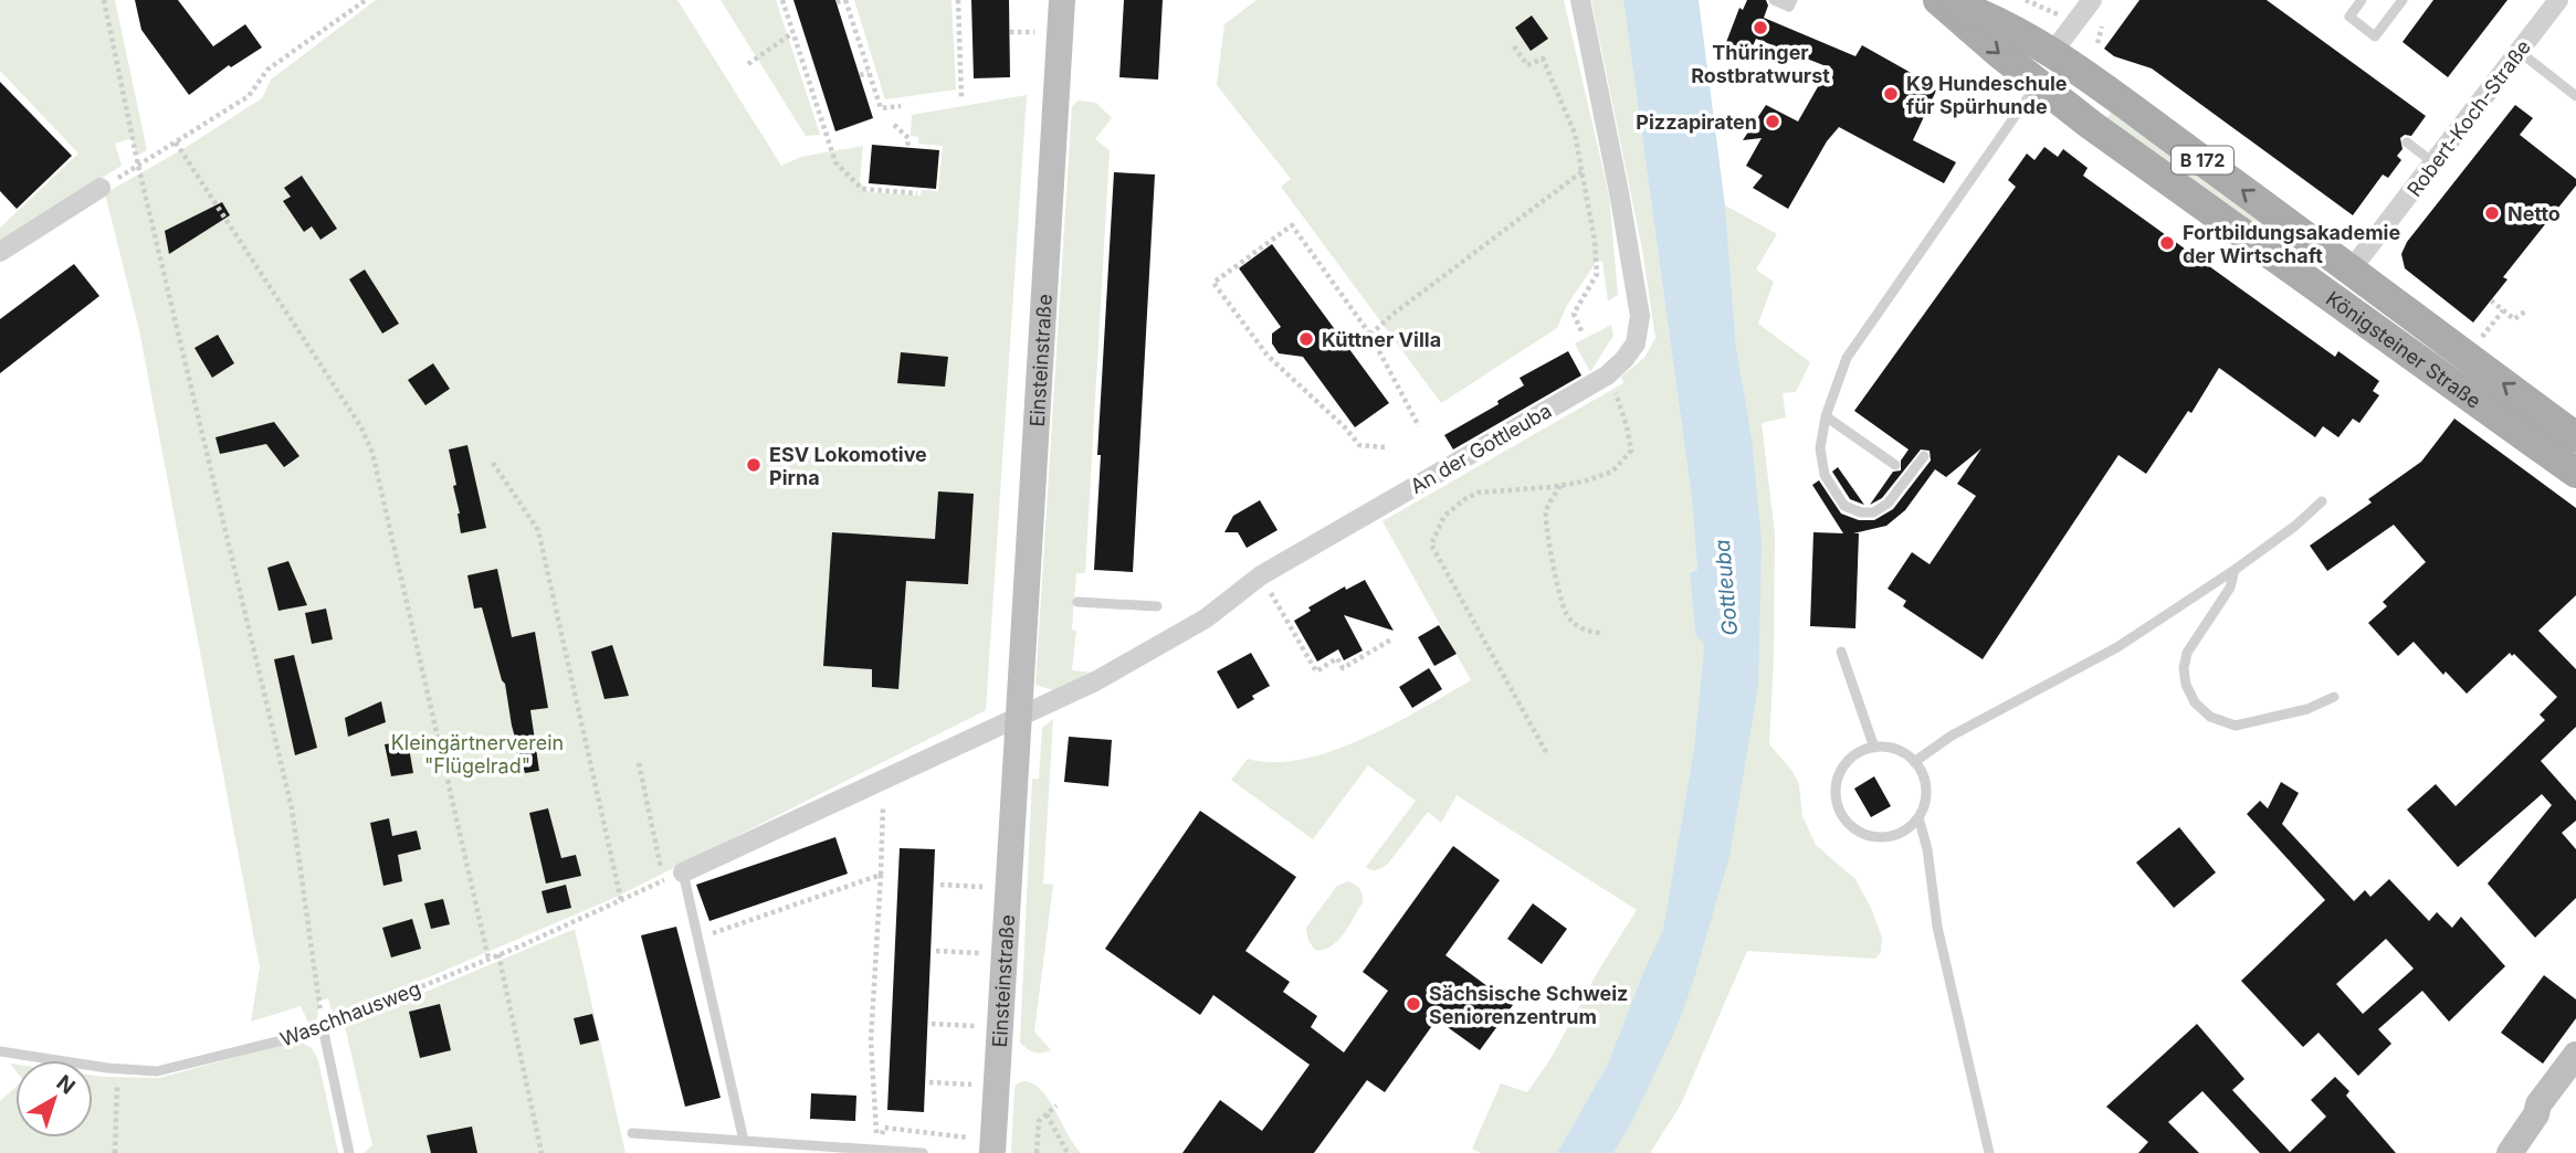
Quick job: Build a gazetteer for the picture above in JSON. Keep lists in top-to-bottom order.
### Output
{
  "streets": {
    "main road": ["B 172", "Königsteiner Straße", "Einsteinstraße"],
    "street": ["Robert-Koch-Straße", "An der Gottleuba"],
    "lane": ["Waschhausweg"]
  },
  "crossings": [
    ["Robert-Koch-Straße", "Königsteiner Straße"],
    ["Einsteinstraße", "An der Gottleuba"]
  ],
  "water": ["Gottleuba"],
  "parks": ["Kleingärtnerverein \"Flügelrad\""],
  "places": [
    "Thüringer Rostbratwurst",
    "K9 Hundeschule für Spürhunde",
    "Pizzapiraten",
    "Netto",
    "Fortbildungsakademie der Wirtschaft",
    "Küttner Villa",
    "ESV Lokomotive Pirna",
    "Sächsische Schweiz Seniorenzentrum"
  ],
  "north": "top right"
}
